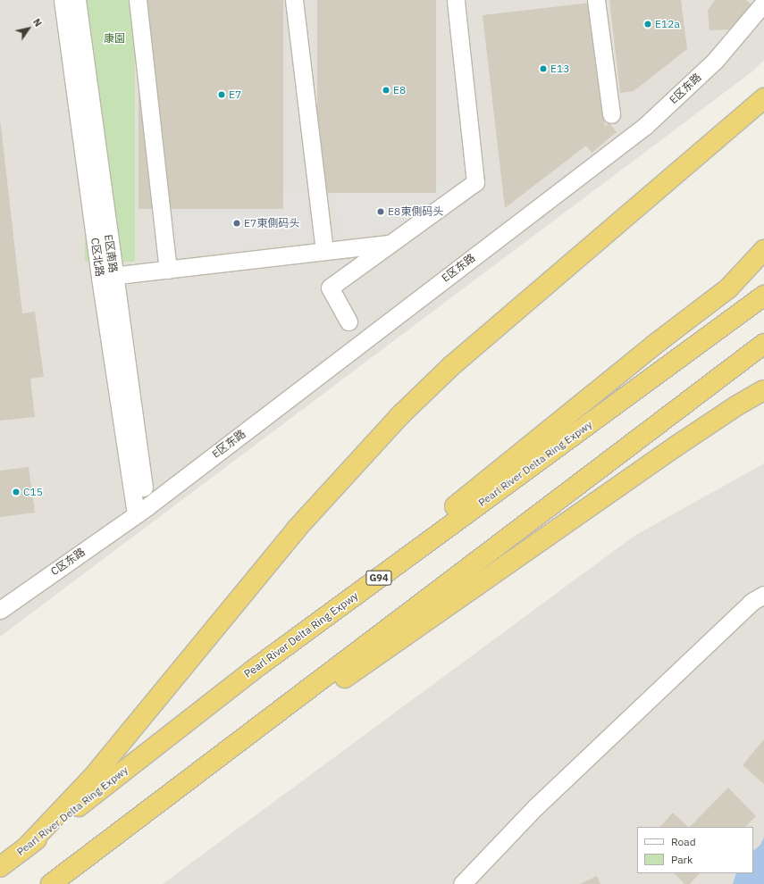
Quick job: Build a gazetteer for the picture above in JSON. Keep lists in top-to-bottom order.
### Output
{
  "streets": {
    "highway": ["Pearl River Delta Ring Expwy", "G94"],
    "street": [
      "E区东路",
      "E区南路",
      "C区北路",
      "C区东路"
    ]
  },
  "crossings": [
    ["E区东路", "C区北路"],
    ["E区东路", "C区东路"],
    ["E区南路", "C区北路"],
    ["C区北路", "C区东路"]
  ],
  "parks": ["康園"],
  "places": [
    "E12a",
    "E13",
    "E8",
    "E7",
    "E8東側码头",
    "E7東側码头",
    "C15"
  ],
  "legend": ["Road", "Park"],
  "north": "top right"
}
